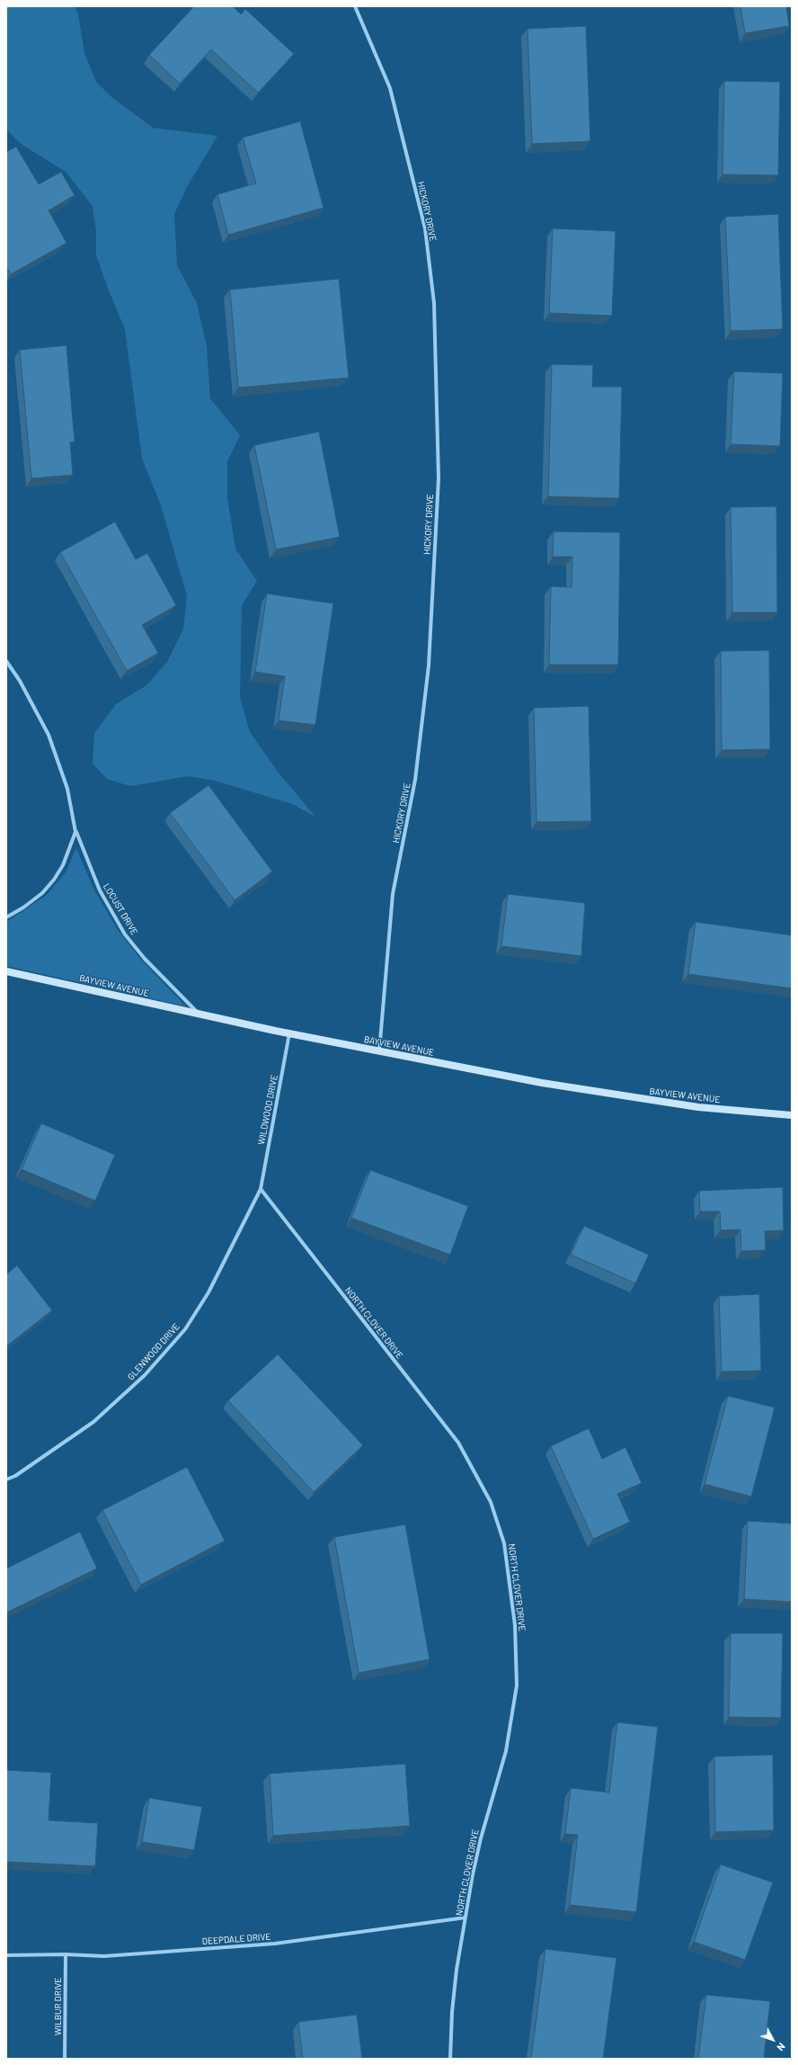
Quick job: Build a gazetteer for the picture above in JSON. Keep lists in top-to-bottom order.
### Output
{
  "streets": {
    "main road": ["BAYVIEW AVENUE"],
    "street": [
      "HICKORY DRIVE",
      "LOCUST DRIVE",
      "WILDWOOD DRIVE",
      "NORTH CLOVER DRIVE",
      "GLENWOOD DRIVE",
      "DEEPDALE DRIVE",
      "WILBUR DRIVE"
    ]
  },
  "crossings": [
    ["HICKORY DRIVE", "BAYVIEW AVENUE"],
    ["LOCUST DRIVE", "BAYVIEW AVENUE"],
    ["BAYVIEW AVENUE", "WILDWOOD DRIVE"],
    ["WILDWOOD DRIVE", "NORTH CLOVER DRIVE"],
    ["WILDWOOD DRIVE", "GLENWOOD DRIVE"],
    ["NORTH CLOVER DRIVE", "GLENWOOD DRIVE"],
    ["NORTH CLOVER DRIVE", "DEEPDALE DRIVE"],
    ["DEEPDALE DRIVE", "WILBUR DRIVE"]
  ],
  "north": "bottom right"
}
